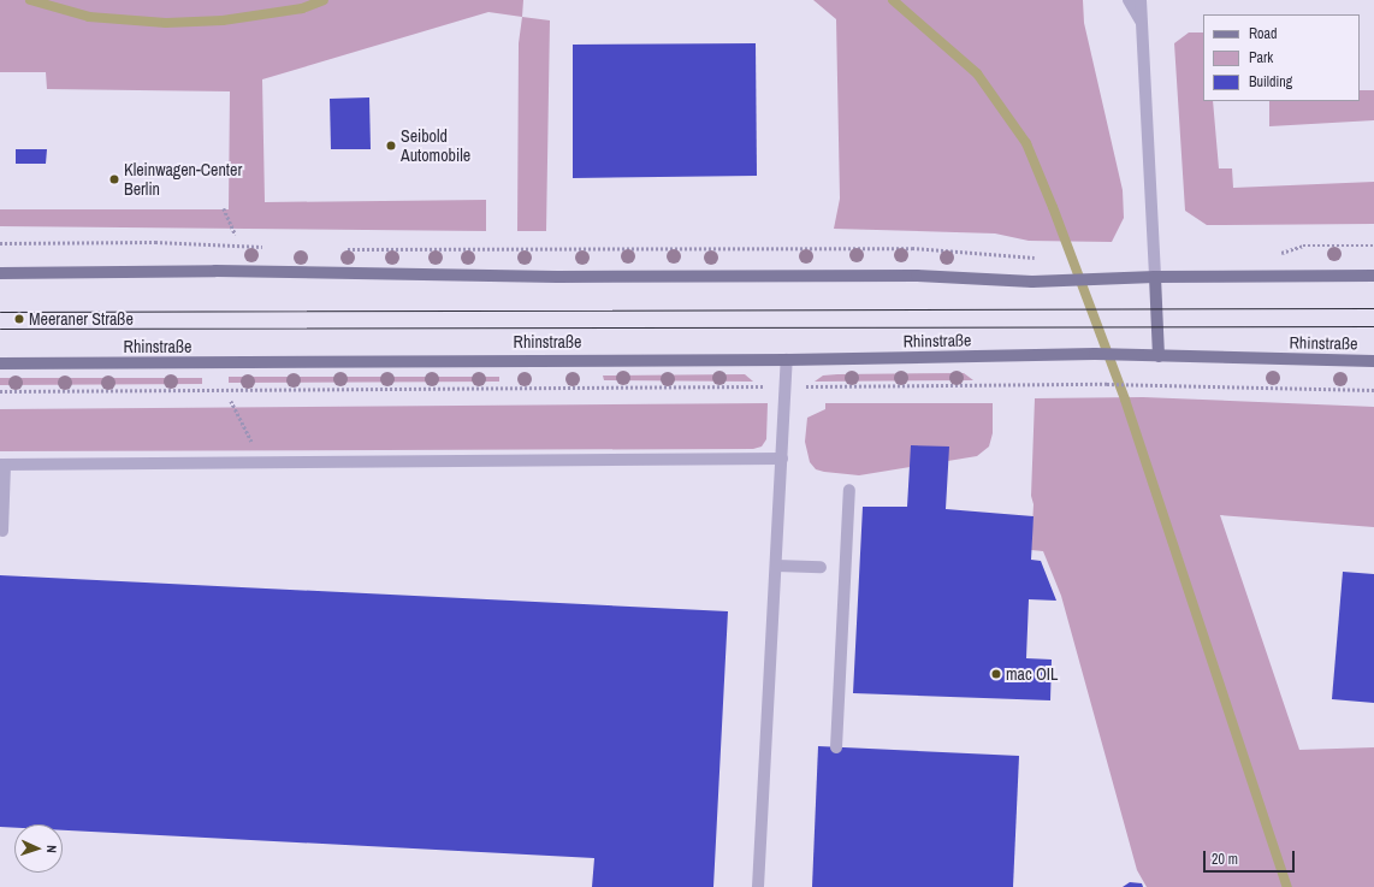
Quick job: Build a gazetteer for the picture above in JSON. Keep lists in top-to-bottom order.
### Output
{
  "streets": {
    "main road": ["Rhinstraße"]
  },
  "places": [
    "Seibold Automobile",
    "Kleinwagen-Center Berlin",
    "Meeraner Straße",
    "mac OIL"
  ],
  "legend": ["Road", "Park", "Building"],
  "scale_bar": "20 m",
  "north": "right"
}
